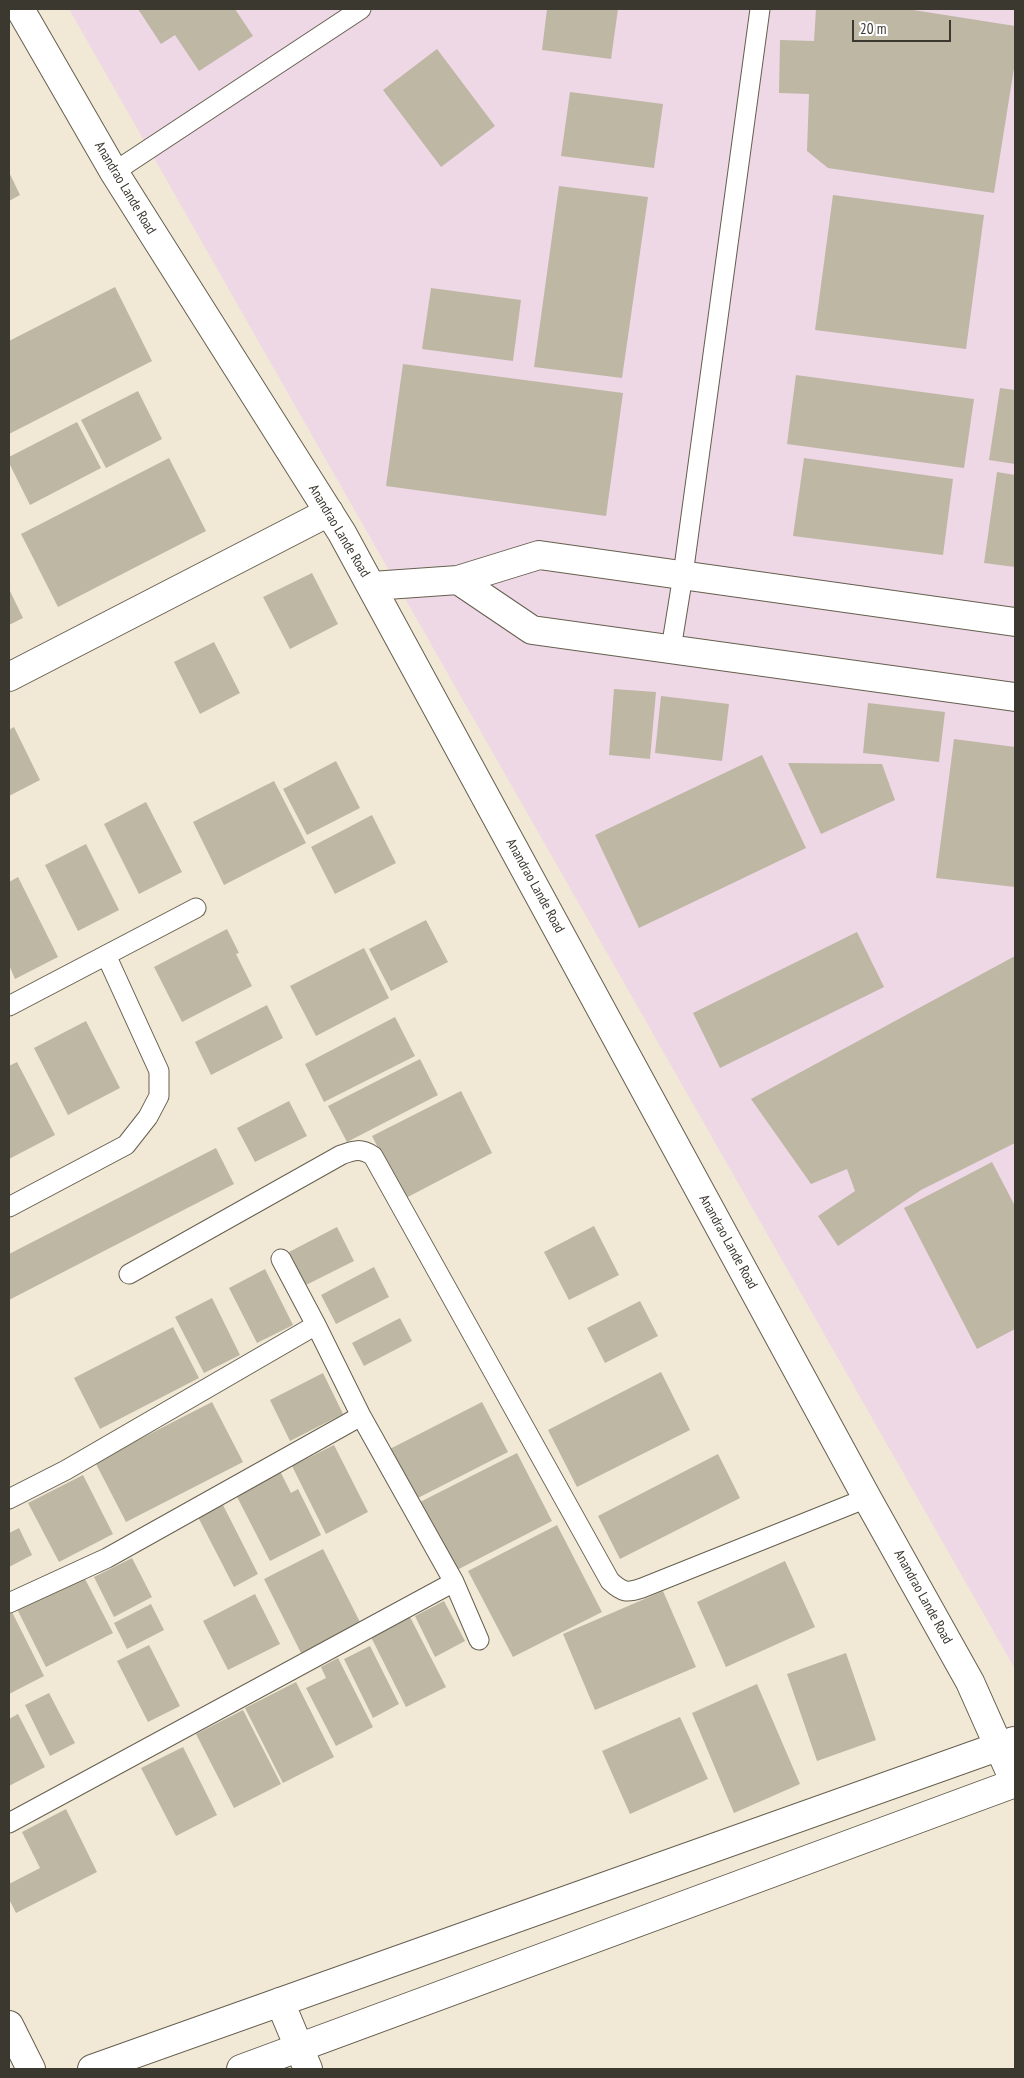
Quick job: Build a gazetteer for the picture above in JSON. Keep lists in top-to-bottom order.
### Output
{
  "streets": {
    "main road": ["Anandrao Lande Road"]
  },
  "scale_bar": "20 m"
}
